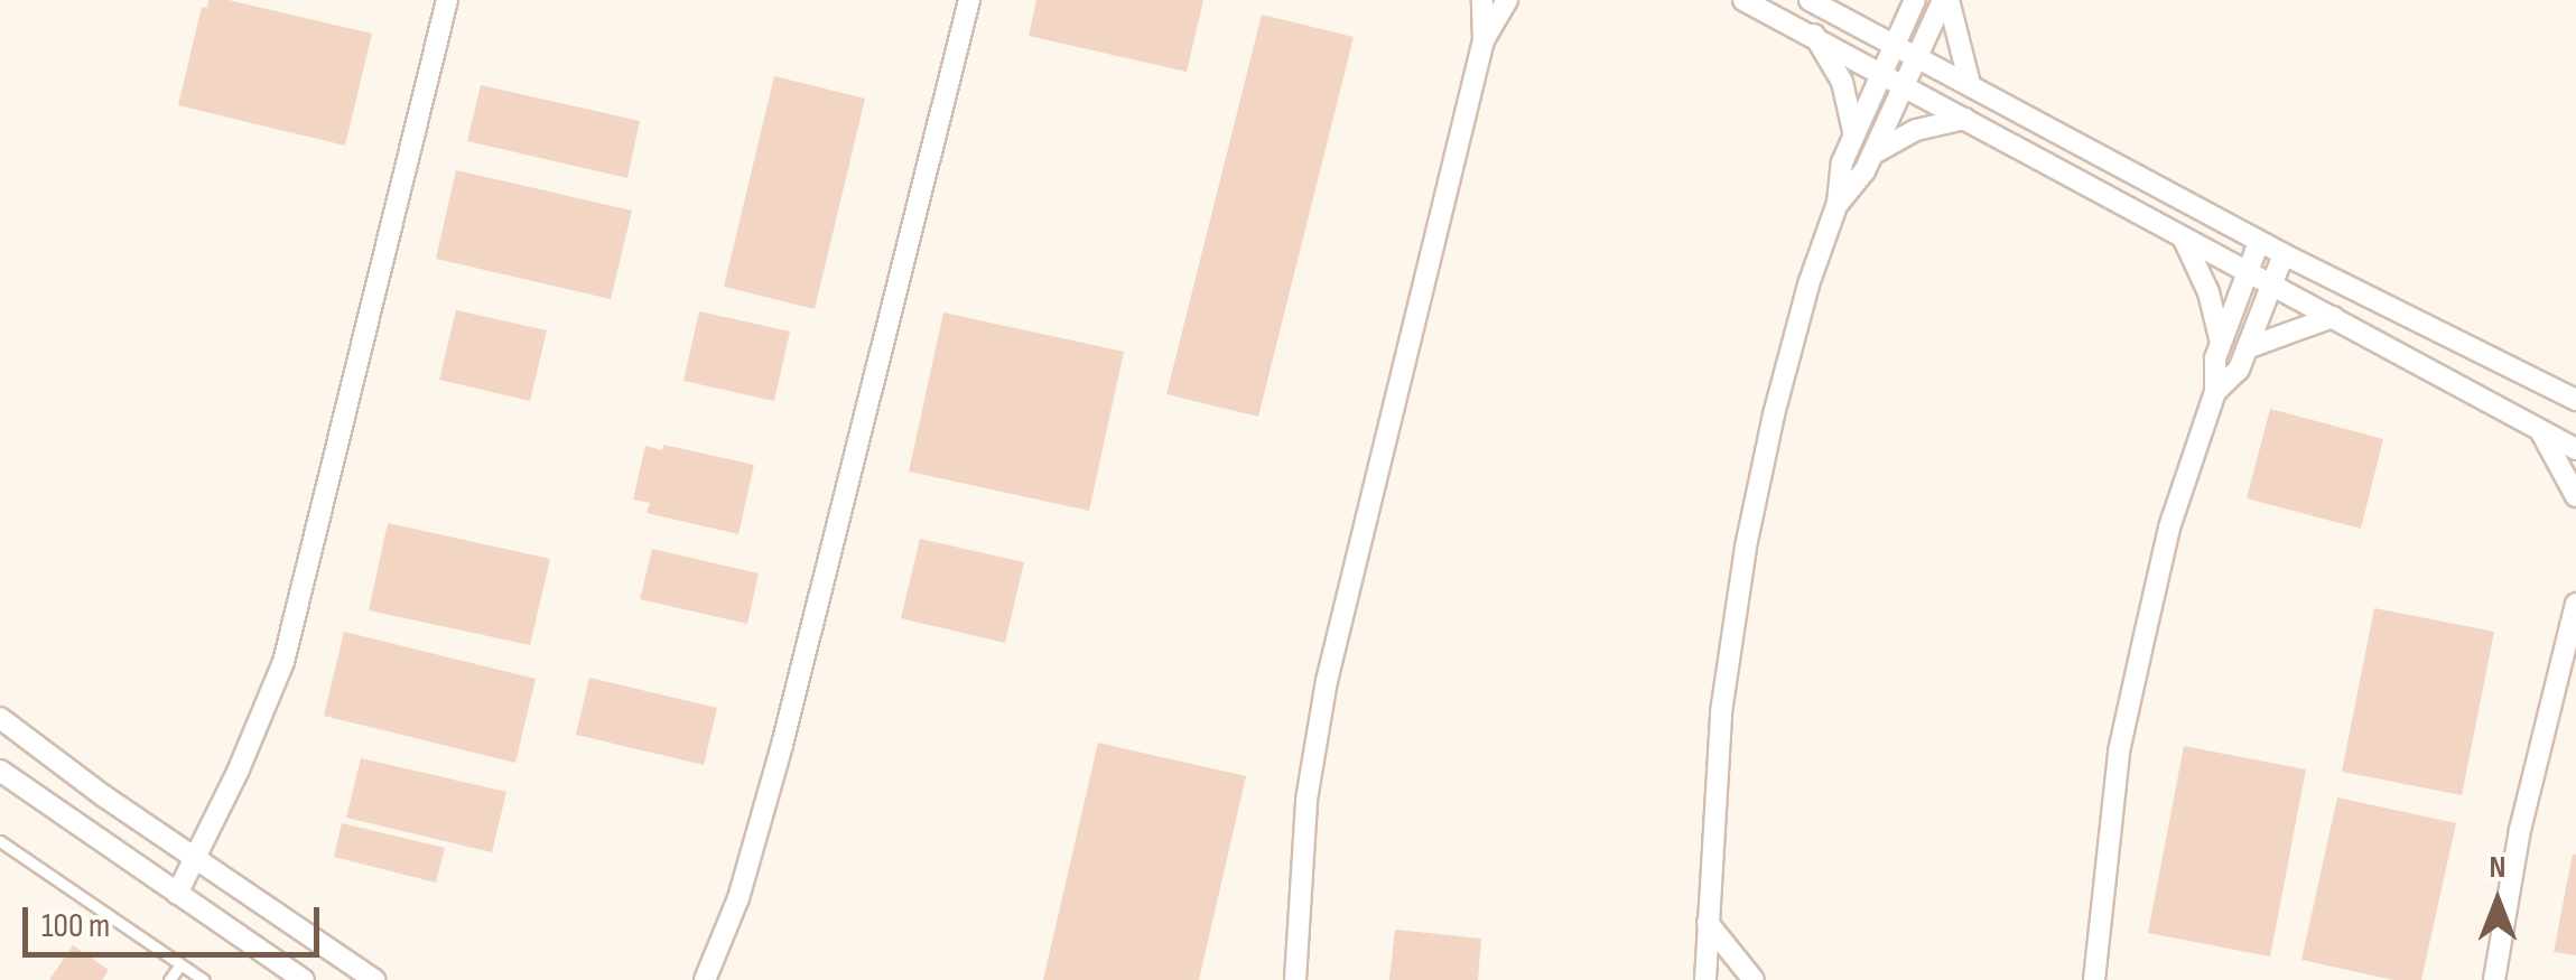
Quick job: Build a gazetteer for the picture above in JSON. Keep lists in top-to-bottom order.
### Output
{
  "scale_bar": "100 m",
  "north": "top"
}
